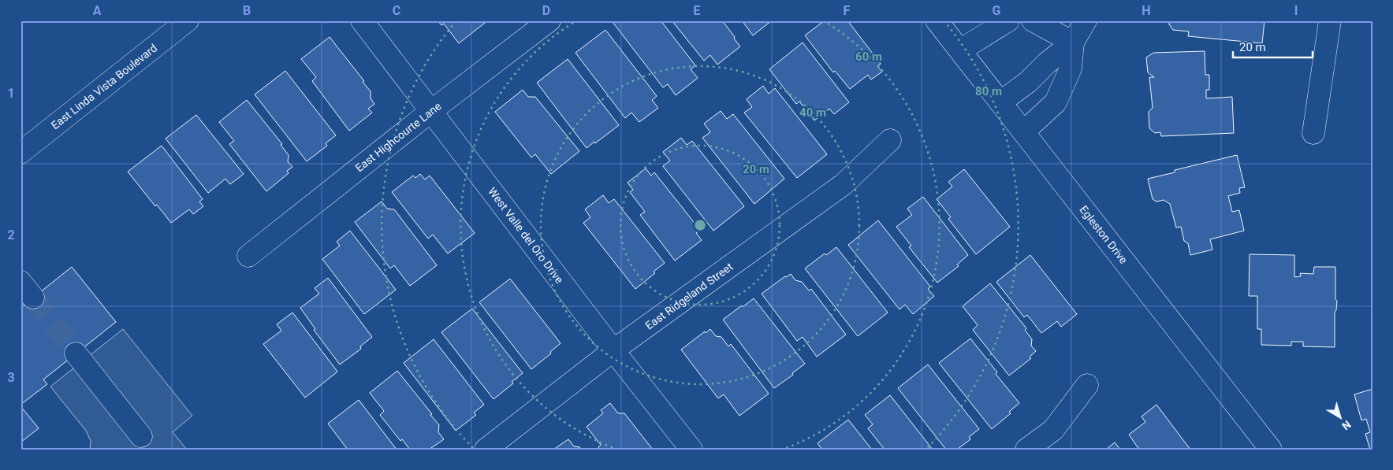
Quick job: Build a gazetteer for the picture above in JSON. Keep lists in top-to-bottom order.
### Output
{
  "streets": {
    "street": [
      "East Linda Vista Boulevard",
      "East Highcourte Lane",
      "Egleston Drive",
      "West Valle del Oro Drive",
      "East Ridgeland Street"
    ]
  },
  "crossings": [
    ["East Highcourte Lane", "West Valle del Oro Drive"],
    ["West Valle del Oro Drive", "East Ridgeland Street"]
  ],
  "scale_bar": "20 m",
  "north": "bottom right",
  "grid": {
    "columns": [
      "A",
      "B",
      "C",
      "D",
      "E",
      "F",
      "G",
      "H",
      "I"
    ],
    "rows": ["1", "2", "3"]
  },
  "rings": [
    "60 m",
    "80 m",
    "40 m",
    "20 m"
  ]
}
